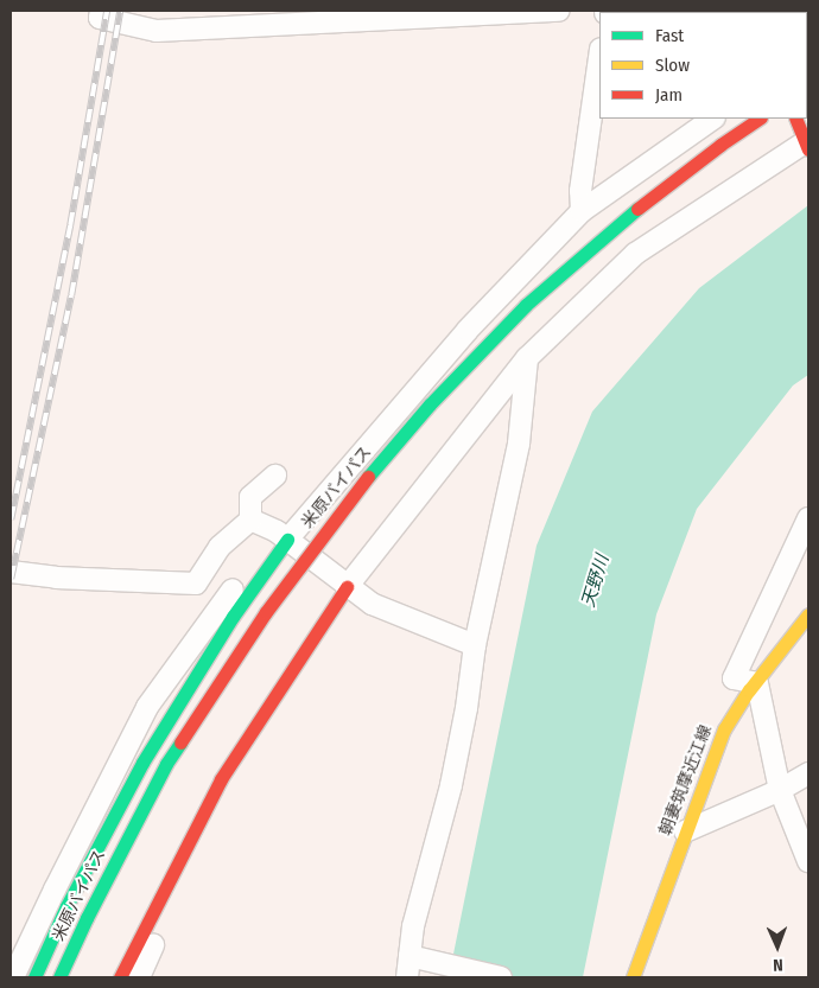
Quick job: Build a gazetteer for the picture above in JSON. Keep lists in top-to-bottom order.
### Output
{
  "streets": {
    "main road": ["米原バイパス", "朝妻筑摩近江線"]
  },
  "water": ["天野川"],
  "legend": ["Fast", "Slow", "Jam"],
  "north": "bottom"
}
